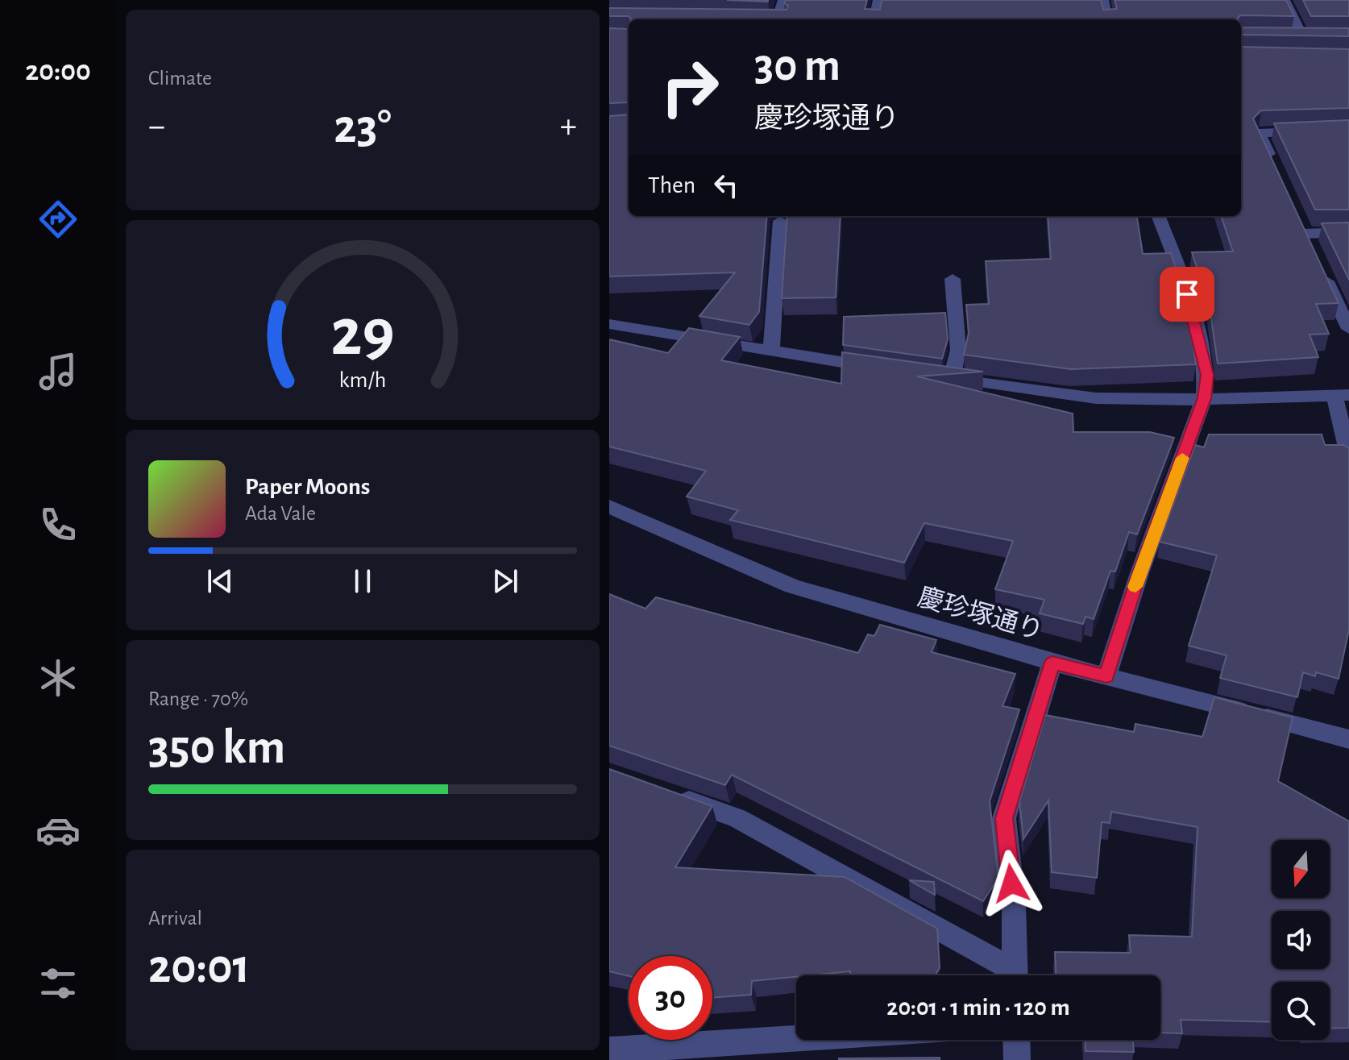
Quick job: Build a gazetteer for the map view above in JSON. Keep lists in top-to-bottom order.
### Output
{
  "streets": {
    "street": ["慶珍塚通り"]
  },
  "north": "bottom",
  "page": {
    "tabs": "20:00",
    "tile": [
      "Climate",
      ["Range · 70%", "350 km"],
      ["Arrival", "20:01"]
    ],
    "turn": ["30 m", "慶珍塚通り"],
    "heat": ["−", "23°", "+"],
    "then": "Then",
    "song": ["Paper Moons", "Ada Vale"],
    "limit": "30",
    "trip": "20:01 · 1 min · 120 m",
    "gauge": ["29", "km/h"]
  }
}
